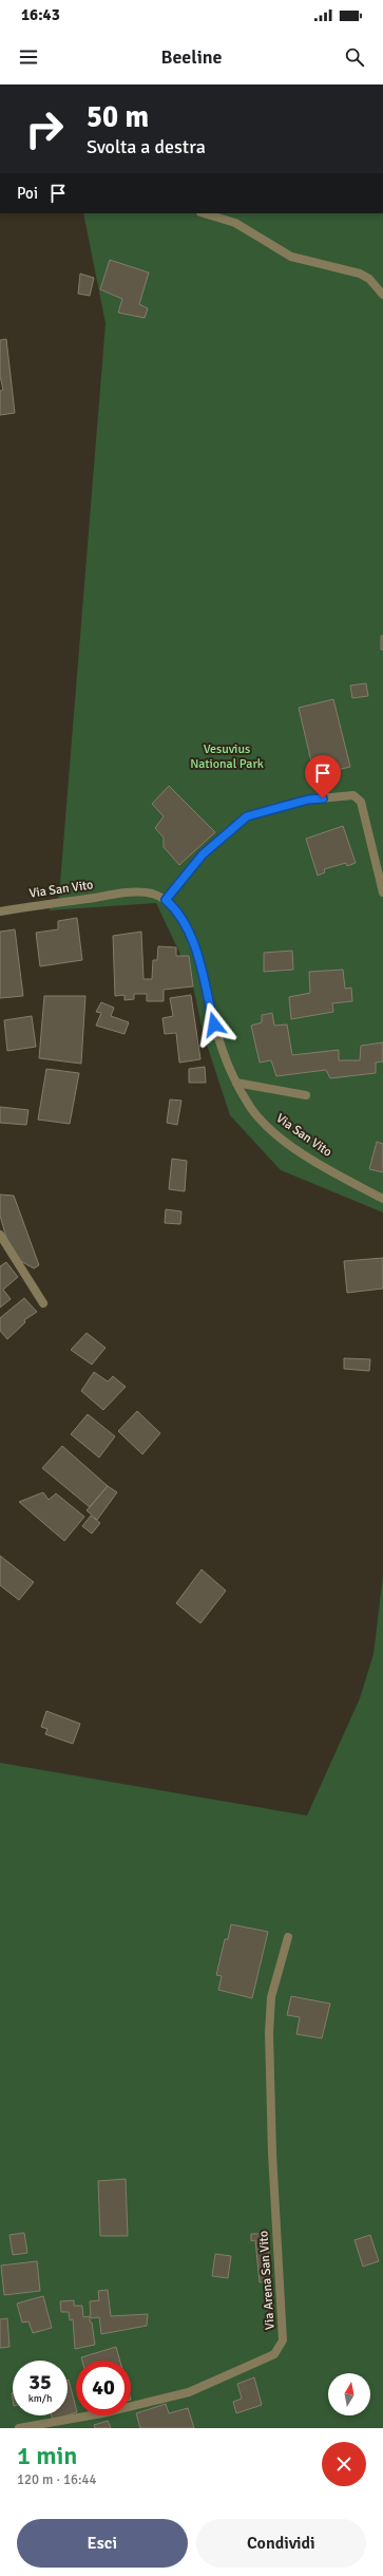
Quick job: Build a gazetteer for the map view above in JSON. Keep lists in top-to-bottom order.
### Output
{
  "streets": {
    "street": ["Via San Vito", "Via Arena San Vito"]
  },
  "parks": ["Vesuvius National Park"],
  "north": "top",
  "page": {
    "status": "16:43",
    "header": "Beeline",
    "turn": ["50 m", "Svolta a destra"],
    "then": "Poi",
    "speed": "35 km/h",
    "limit": "40",
    "heading": ["1 min", "120 m · 16:44"],
    "buttons": ["Esci", "Condividi"]
  }
}
